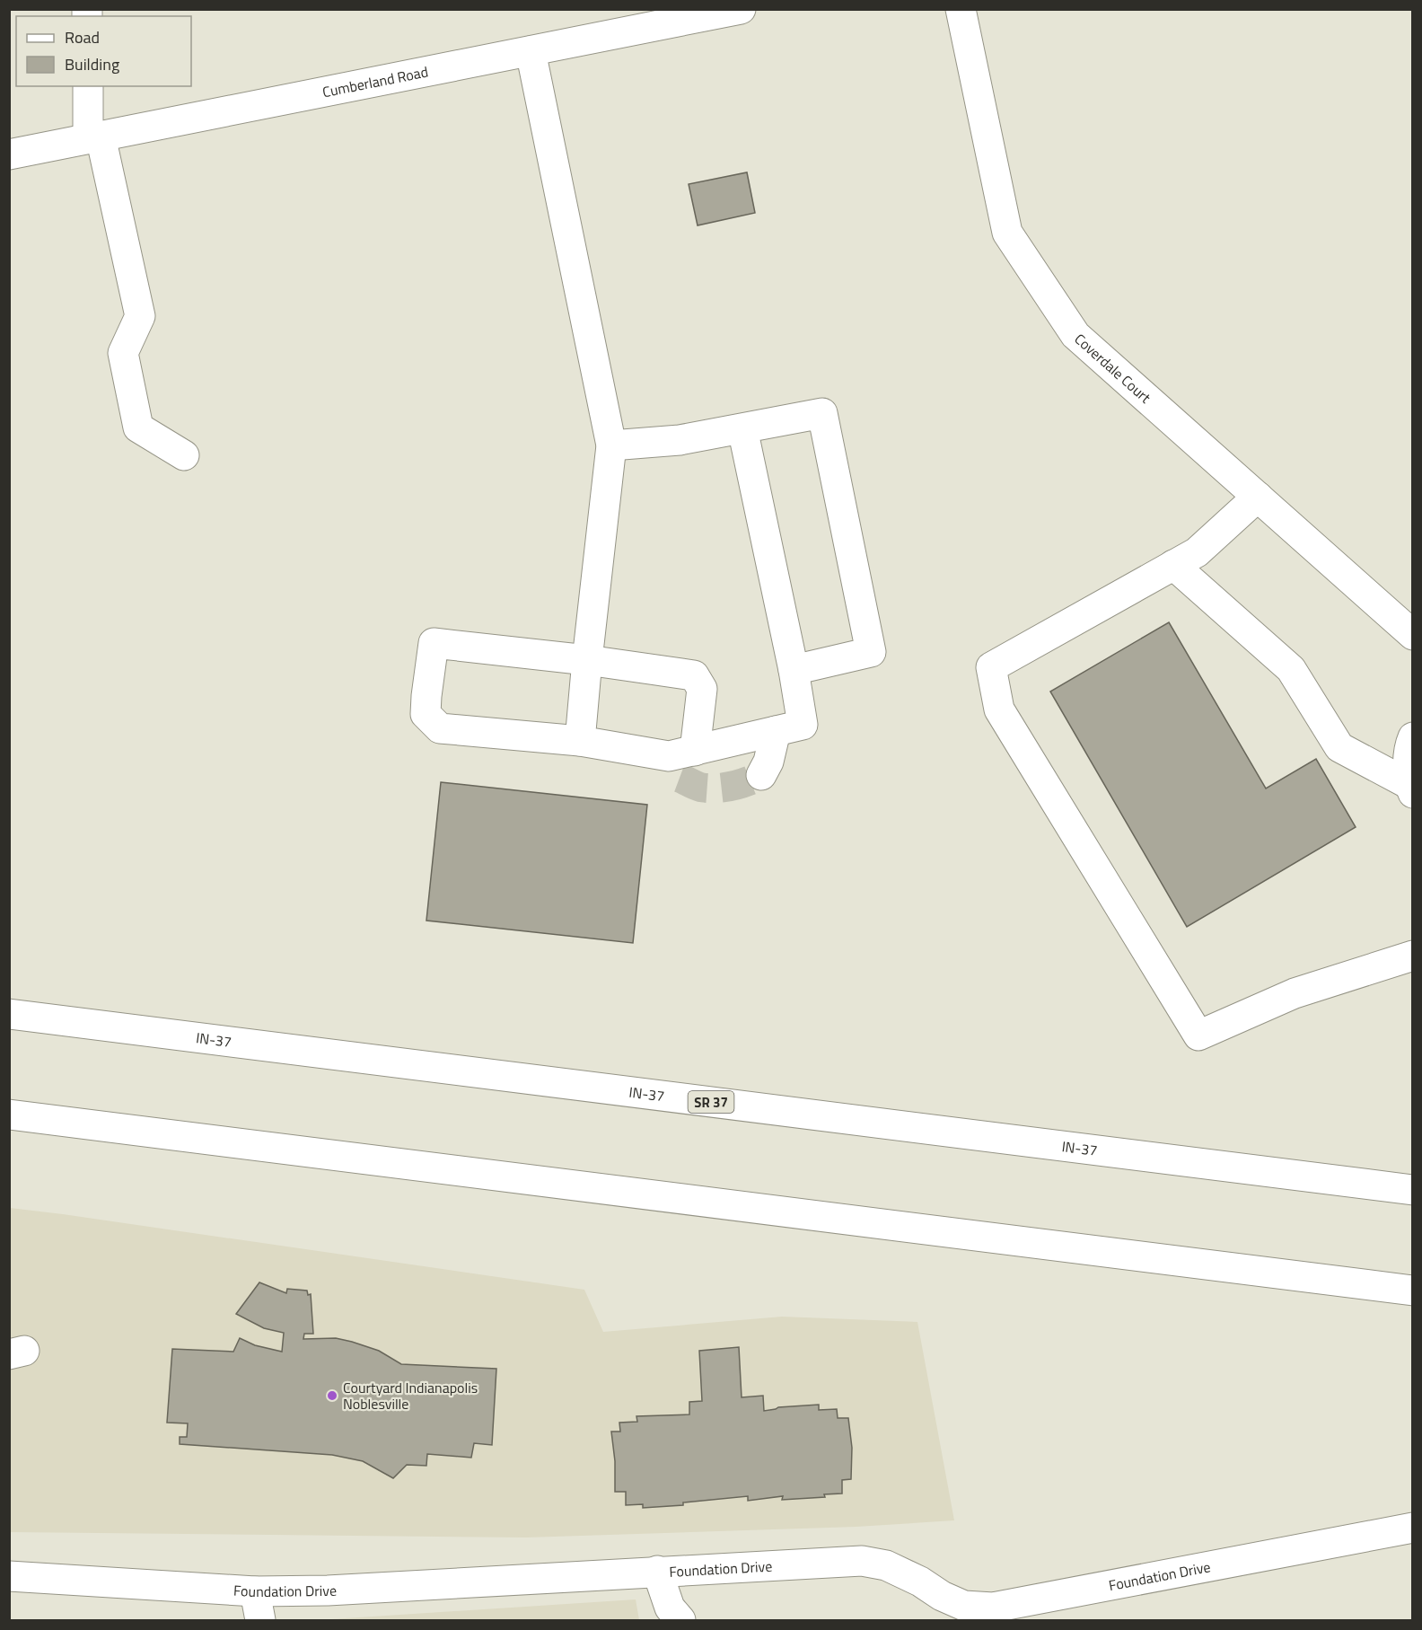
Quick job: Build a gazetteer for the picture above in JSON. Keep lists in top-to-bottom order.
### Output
{
  "streets": {
    "main road": [
      "Cumberland Road",
      "Coverdale Court",
      "IN-37",
      "SR 37",
      "Foundation Drive"
    ]
  },
  "places": ["Courtyard Indianapolis Noblesville"],
  "legend": ["Road", "Building"]
}
